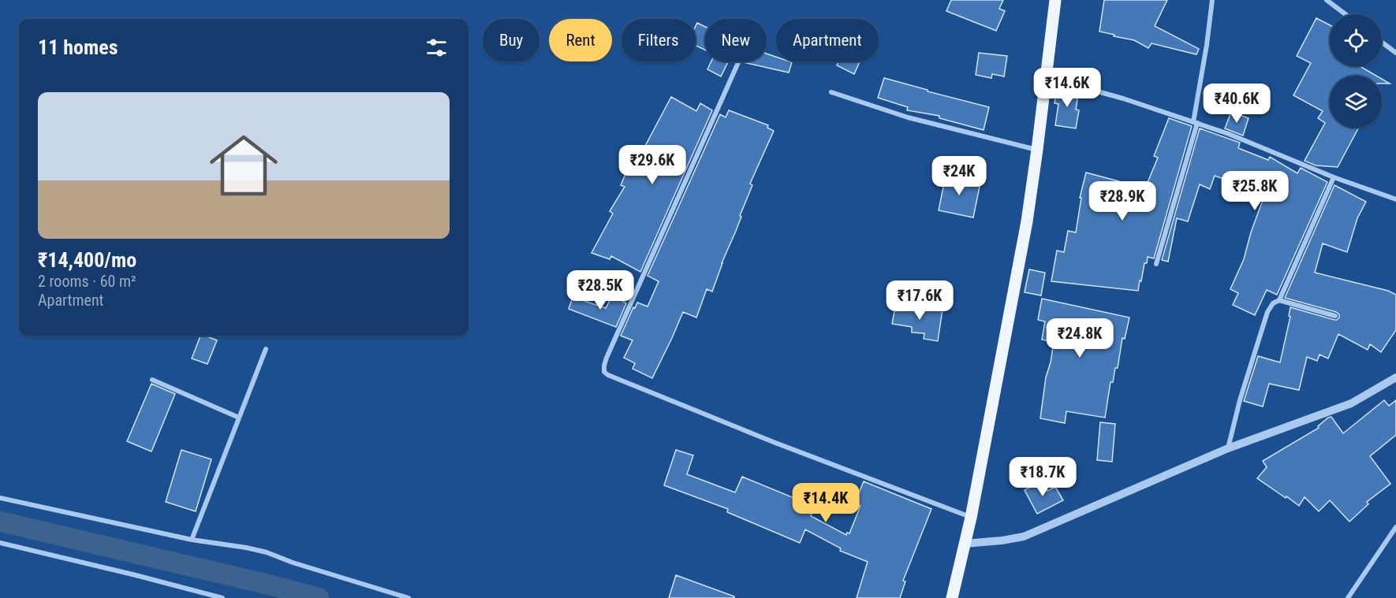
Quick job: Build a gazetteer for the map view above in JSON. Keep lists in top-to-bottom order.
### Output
{
  "page": {
    "chip": [
      "Buy",
      "Rent",
      "Filters",
      "New",
      "Apartment"
    ],
    "heading": "11 homes",
    "price": [
      "₹14.6K",
      "₹40.6K",
      "₹29.6K",
      "₹24K",
      "₹25.8K",
      "₹28.9K",
      "₹28.5K",
      "₹17.6K",
      "₹24.8K",
      "₹18.7K",
      "₹14.4K"
    ],
    "list": [
      {
        "name": "₹14,400/mo",
        "note": "2 rooms · 60 m² · Apartment"
      }
    ]
  }
}
